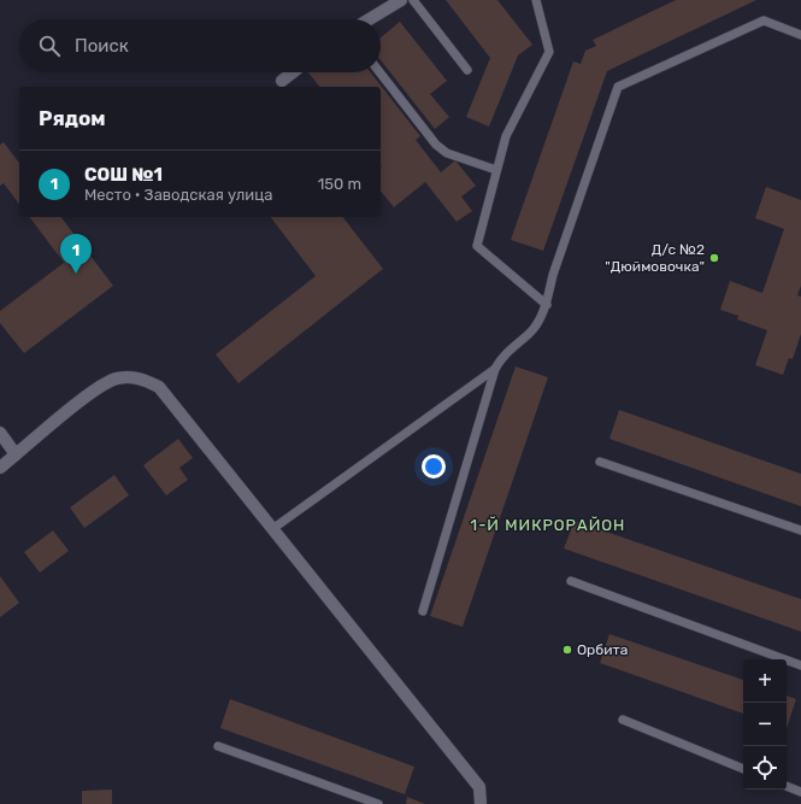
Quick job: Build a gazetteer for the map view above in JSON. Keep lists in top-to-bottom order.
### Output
{
  "districts": ["1-Й МИКРОРАЙОН"],
  "places": ["Д/с №2 \"Дюймовочка\"", "Орбита"],
  "page": {
    "search": "Поиск",
    "heading": "Рядом",
    "list": [
      {
        "mark": "1",
        "name": "СОШ №1",
        "note": "Место · Заводская улица",
        "value": "150 m"
      }
    ],
    "pins": "1",
    "map_buttons": ["+", "−"]
  }
}
